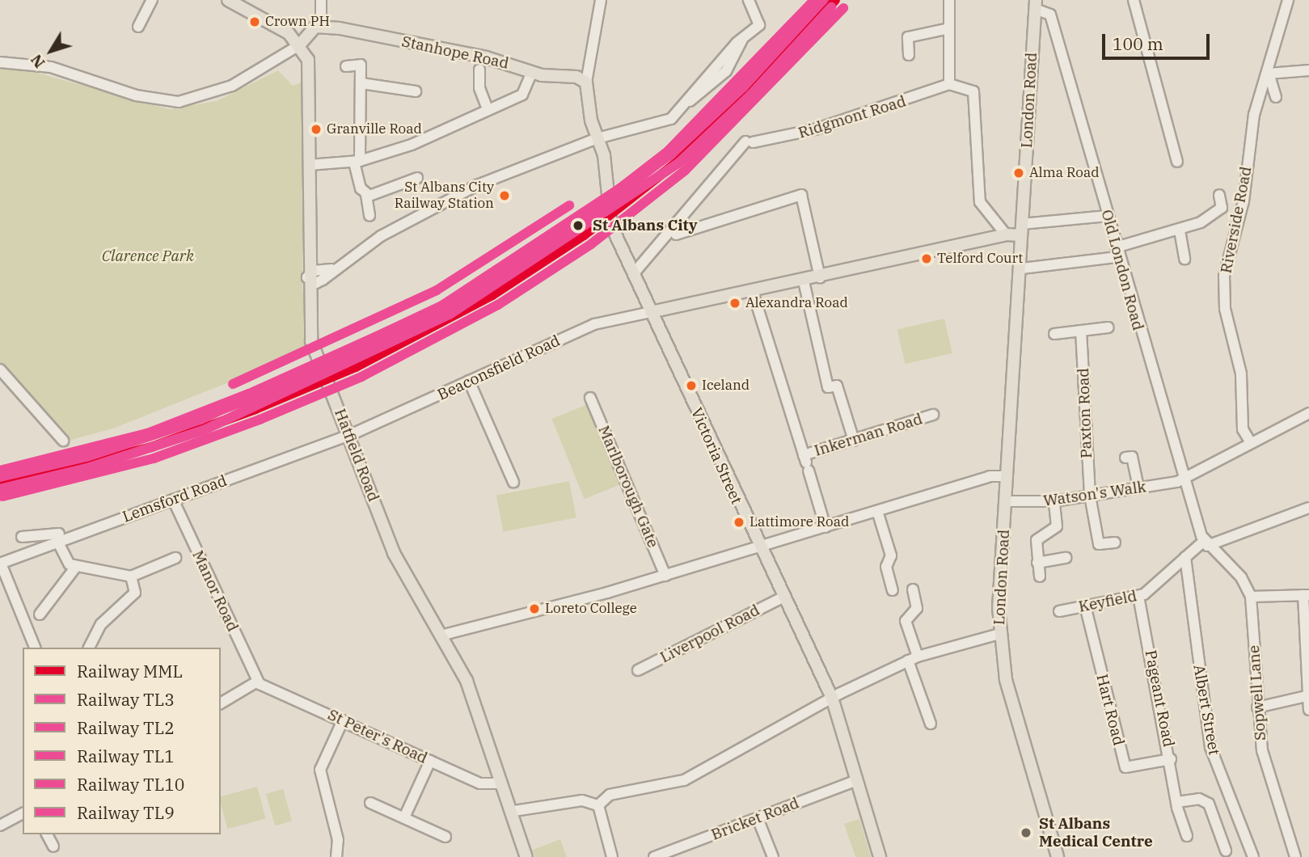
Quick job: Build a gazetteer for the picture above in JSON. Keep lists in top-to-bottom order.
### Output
{
  "streets": {
    "main road": [
      "Stanhope Road",
      "London Road",
      "Hatfield Road",
      "Victoria Street"
    ],
    "street": [
      "Ridgmont Road",
      "Riverside Road",
      "Old London Road",
      "Beaconsfield Road",
      "Paxton Road",
      "Inkerman Road",
      "Marlborough Gate",
      "Watson's Walk",
      "Lemsford Road",
      "Manor Road",
      "Keyfield",
      "Liverpool Road",
      "Sopwell Lane",
      "Pageant Road",
      "Hart Road",
      "Albert Street",
      "St Peter's Road",
      "Bricket Road"
    ]
  },
  "crossings": [
    ["Stanhope Road", "Victoria Street"],
    ["London Road", "Old London Road"],
    ["London Road", "Watson's Walk"],
    ["Ridgmont Road", "Victoria Street"],
    ["Riverside Road", "Watson's Walk"],
    ["Old London Road", "Watson's Walk"],
    ["Old London Road", "Keyfield"],
    ["Old London Road", "Sopwell Lane"],
    ["Beaconsfield Road", "Hatfield Road"],
    ["Beaconsfield Road", "Victoria Street"],
    ["Beaconsfield Road", "Lemsford Road"],
    ["Paxton Road", "Watson's Walk"],
    ["Hatfield Road", "Lemsford Road"],
    ["Hatfield Road", "St Peter's Road"],
    ["Victoria Street", "Liverpool Road"],
    ["Victoria Street", "Bricket Road"],
    ["Lemsford Road", "Manor Road"],
    ["Manor Road", "St Peter's Road"],
    ["Keyfield", "Sopwell Lane"],
    ["Keyfield", "Pageant Road"],
    ["Keyfield", "Hart Road"],
    ["Keyfield", "Albert Street"],
    ["Pageant Road", "Hart Road"]
  ],
  "parks": ["Clarence Park"],
  "places": [
    "Crown PH",
    "Granville Road",
    "Alma Road",
    "St Albans City Railway Station",
    "St Albans City",
    "Telford Court",
    "Alexandra Road",
    "Iceland",
    "Lattimore Road",
    "Loreto College",
    "St Albans Medical Centre"
  ],
  "lines": [
    "rail line MML",
    "rail line TL2",
    "rail line TL1",
    "rail line TL10",
    "rail line TL9",
    "rail line TL3"
  ],
  "legend": [
    "Railway MML",
    "Railway TL3",
    "Railway TL2",
    "Railway TL1",
    "Railway TL10",
    "Railway TL9"
  ],
  "scale_bar": "100 m",
  "north": "bottom left"
}
